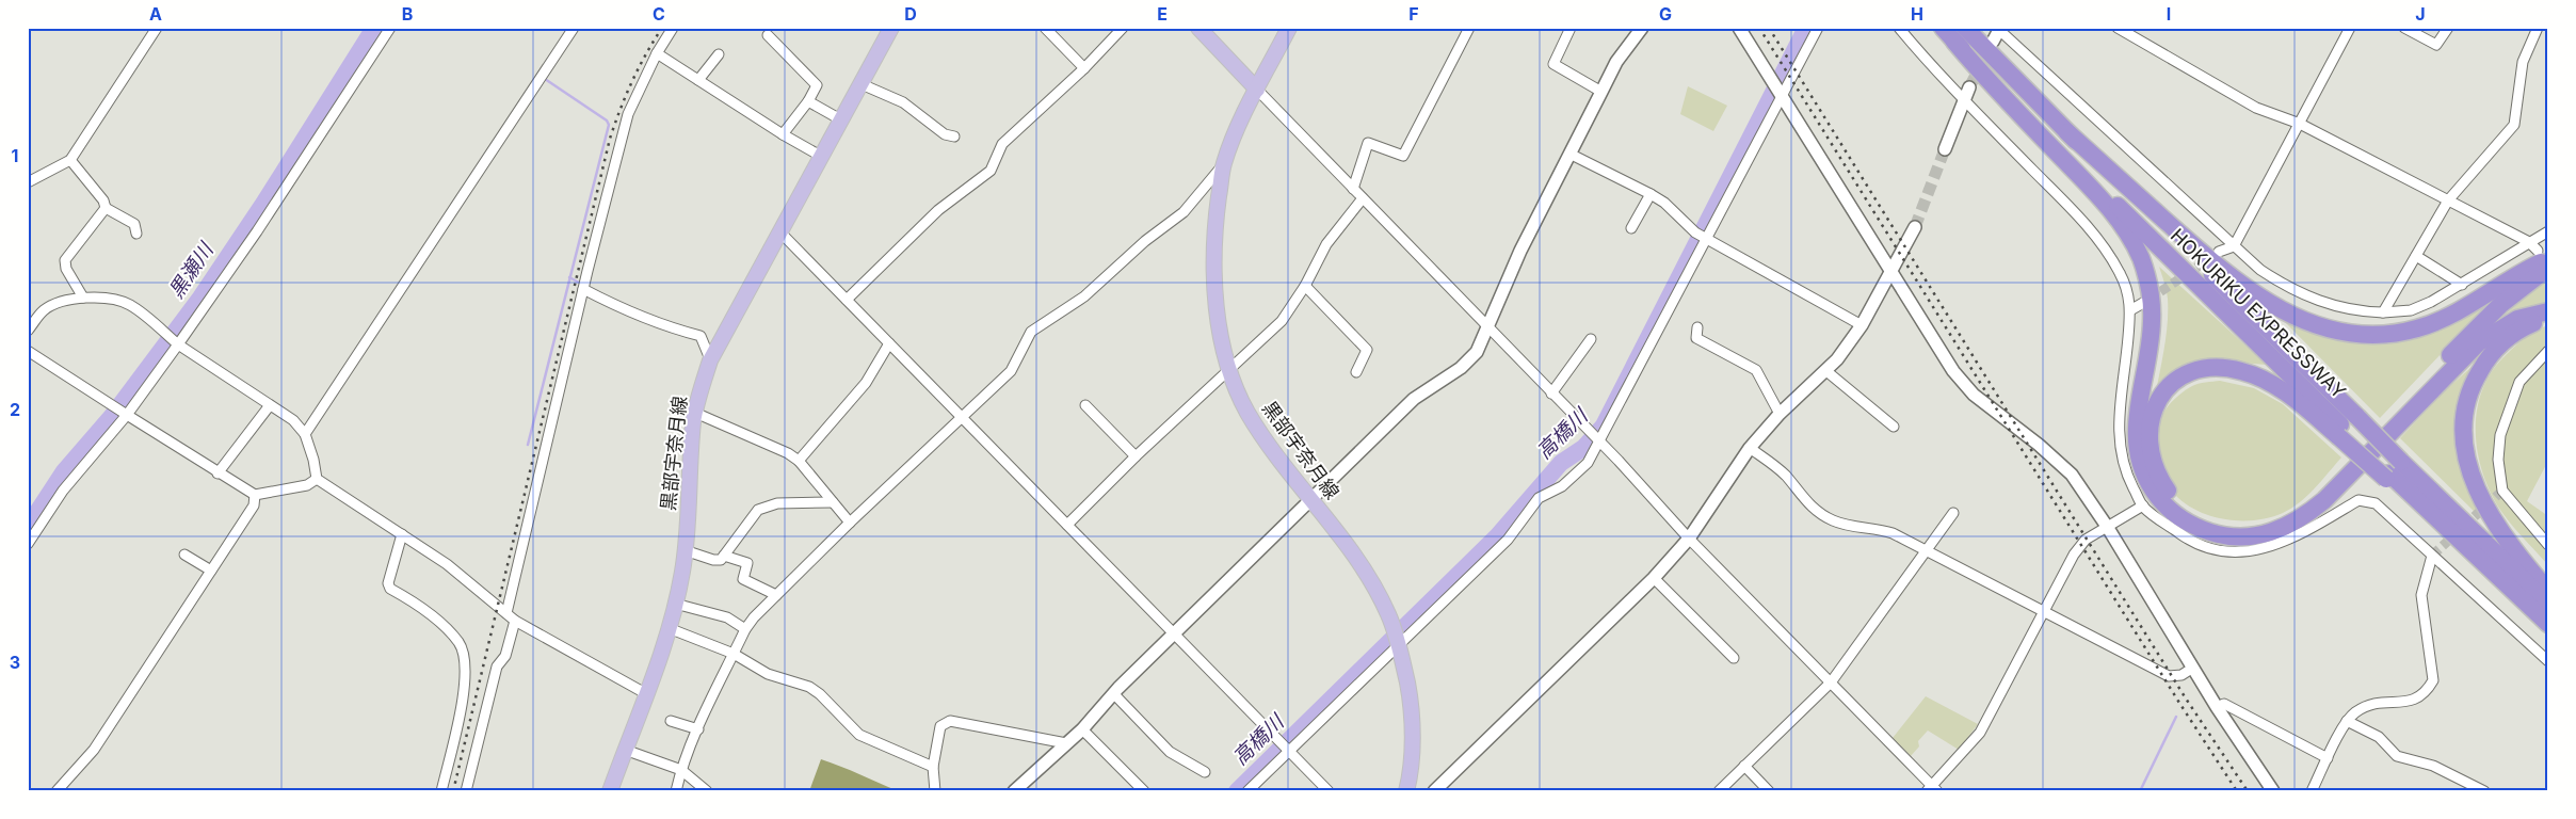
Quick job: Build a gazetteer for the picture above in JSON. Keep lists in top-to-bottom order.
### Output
{
  "streets": {
    "highway": ["HOKURIKU EXPRESSWAY"],
    "main road": ["黒部宇奈月線"]
  },
  "water": ["黒瀬川", "高橋川"],
  "grid": {
    "columns": [
      "A",
      "B",
      "C",
      "D",
      "E",
      "F",
      "G",
      "H",
      "I",
      "J"
    ],
    "rows": ["1", "2", "3"]
  }
}
